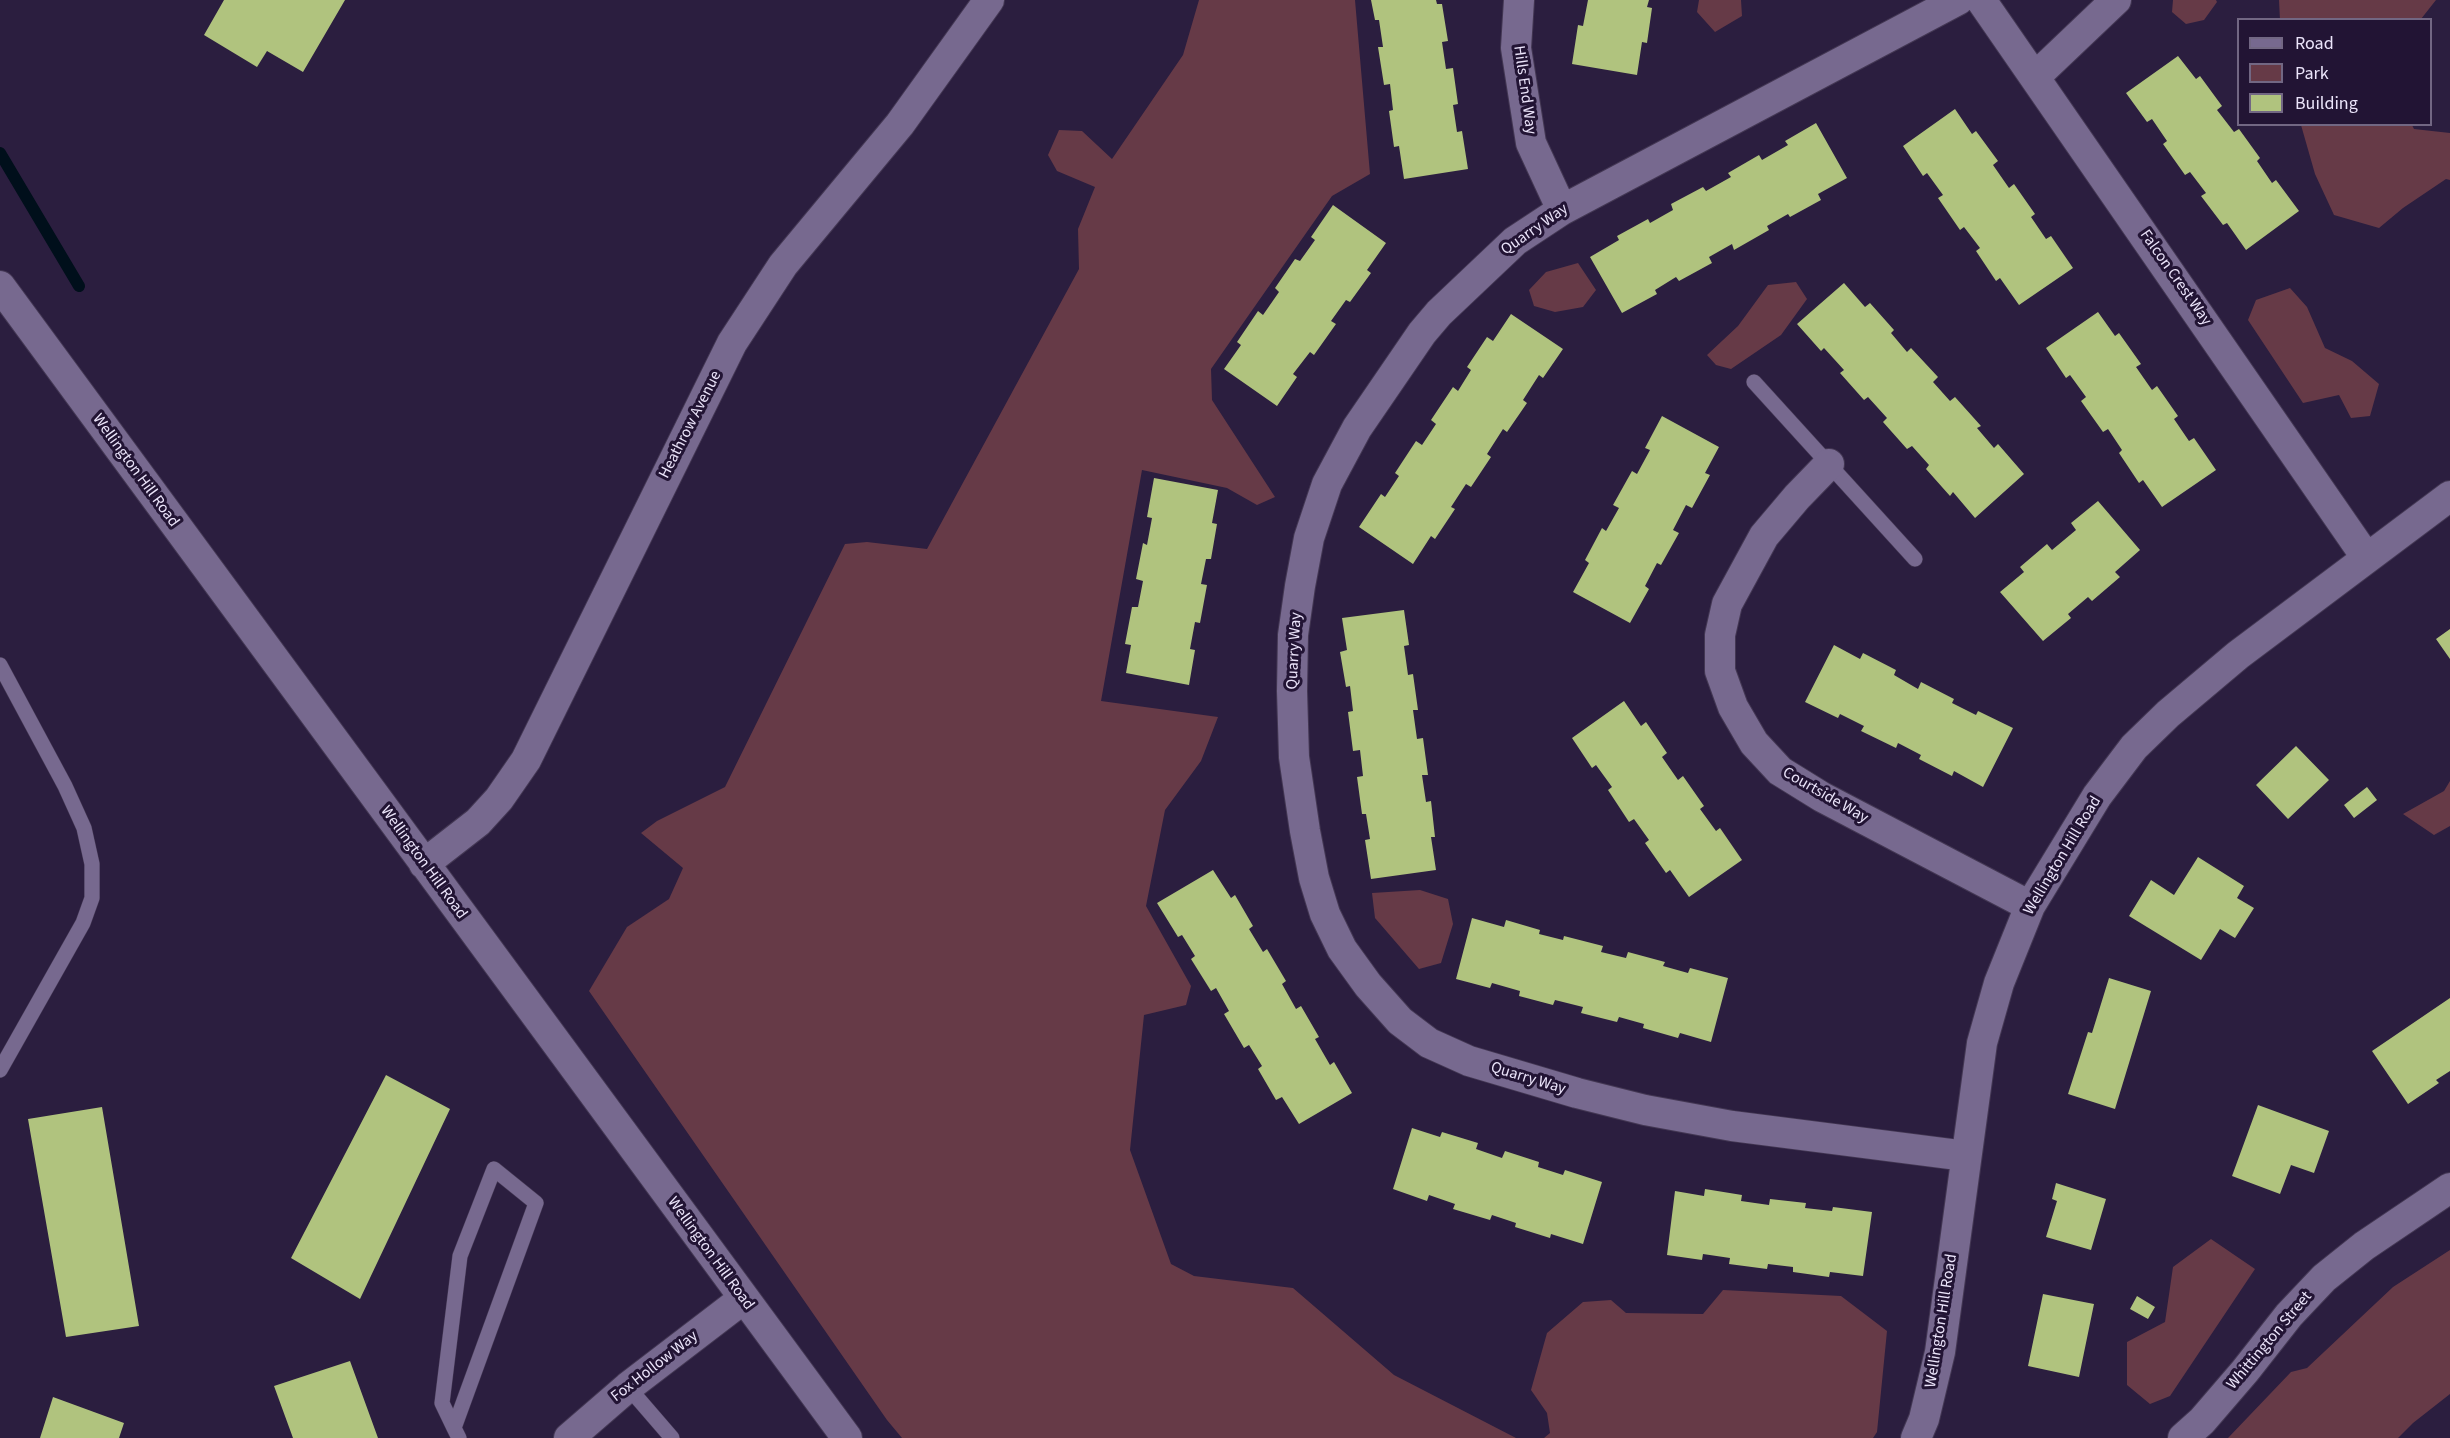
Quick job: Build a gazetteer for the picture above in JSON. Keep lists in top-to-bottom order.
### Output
{
  "streets": {
    "street": [
      "Hills End Way",
      "Quarry Way",
      "Falcon Crest Way",
      "Heathrow Avenue",
      "Wellington Hill Road",
      "Courtside Way",
      "Whittington Street",
      "Fox Hollow Way"
    ]
  },
  "crossings": [
    ["Hills End Way", "Quarry Way"],
    ["Quarry Way", "Wellington Hill Road"],
    ["Falcon Crest Way", "Wellington Hill Road"],
    ["Heathrow Avenue", "Wellington Hill Road"],
    ["Wellington Hill Road", "Courtside Way"],
    ["Wellington Hill Road", "Fox Hollow Way"]
  ],
  "legend": ["Road", "Park", "Building"]
}
